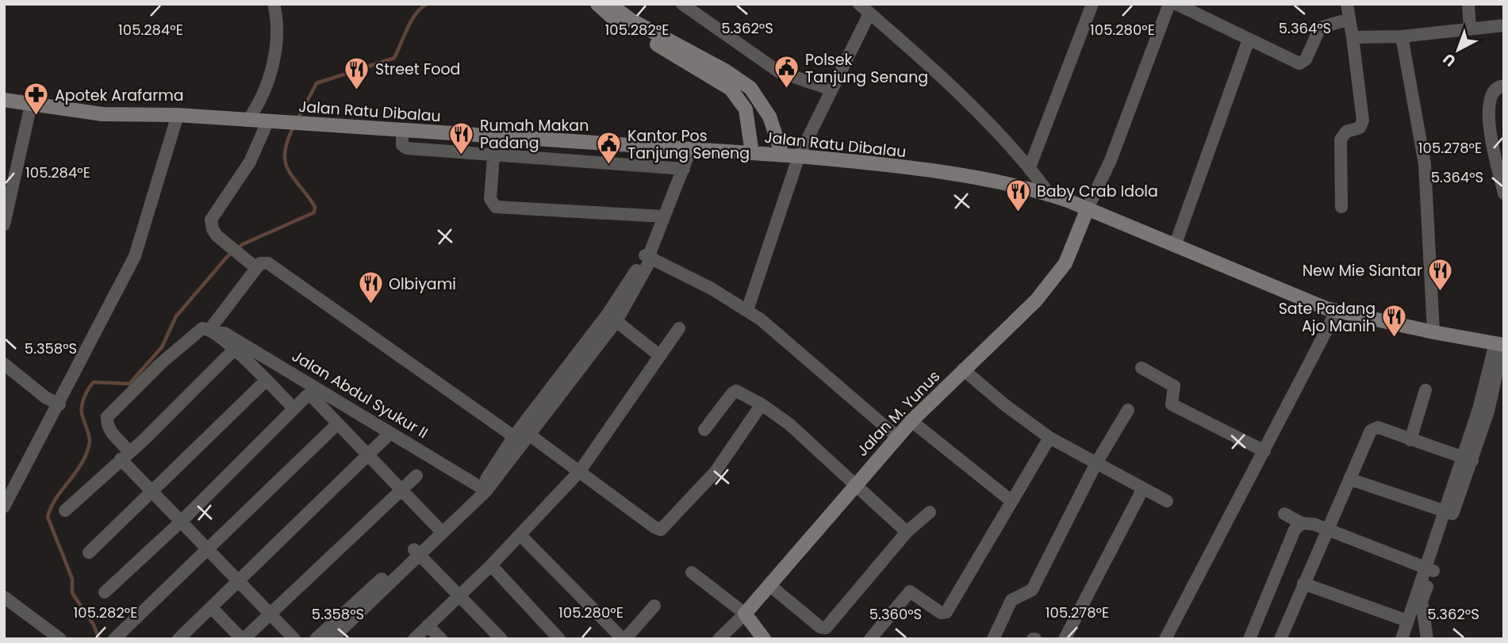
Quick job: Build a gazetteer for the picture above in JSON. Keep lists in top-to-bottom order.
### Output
{
  "streets": {
    "main road": ["Jalan Ratu Dibalau", "Jalan M. Yunus"],
    "street": ["Jalan Abdul Syukur II"]
  },
  "crossings": [
    ["Jalan Ratu Dibalau", "Jalan M. Yunus"]
  ],
  "places": {
    "public building": ["Polsek Tanjung Senang", "Kantor Pos Tanjung Seneng"],
    "restaurant": [
      "Street Food",
      "Rumah Makan Padang",
      "Baby Crab Idola",
      "New Mie Siantar",
      "Olbiyami",
      "Sate Padang Ajo Manih"
    ],
    "pharmacy": ["Apotek Arafarma"]
  },
  "north": "bottom left",
  "coordinates": [
    "5.362°S",
    "5.364°S",
    "105.284°E",
    "105.282°E",
    "105.280°E",
    "105.278°E",
    "5.358°S",
    "5.360°S"
  ]
}
